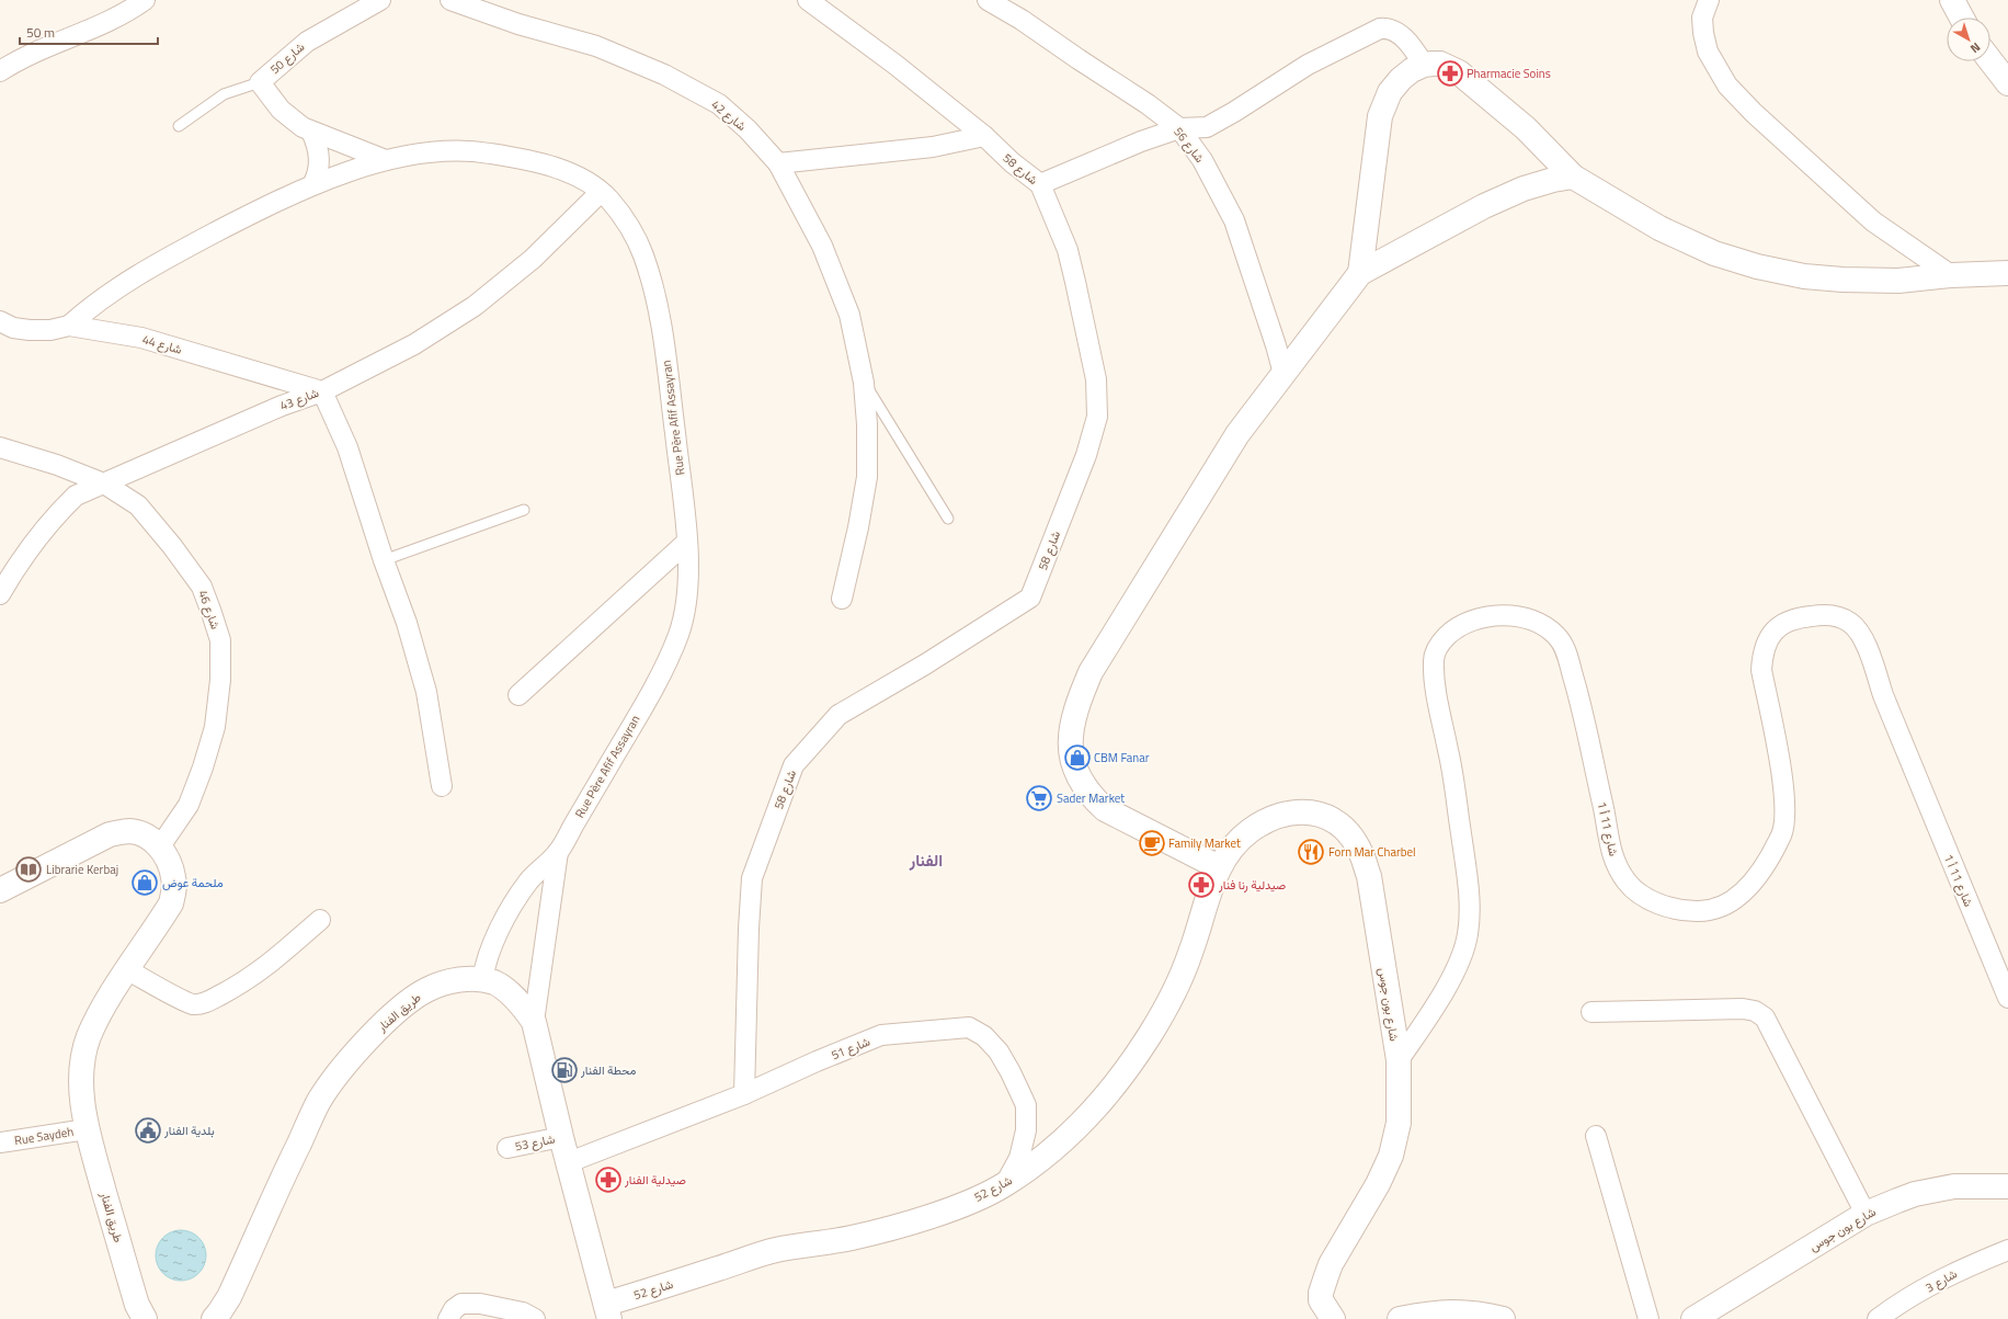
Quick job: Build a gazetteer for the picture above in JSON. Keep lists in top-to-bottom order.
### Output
{
  "streets": {
    "street": [
      "شارع 50",
      "شارع 42",
      "شارع 56",
      "شارع 58",
      "شارع 44",
      "شارع 43",
      "Rue Père Afif Assayran",
      "شارع 46",
      "شارع 11 أ 1",
      "شارع بون جوس",
      "طريق الفنار",
      "شارع 51",
      "Rue Saydeh",
      "شارع 53",
      "شارع 52",
      "شارع 3"
    ]
  },
  "crossings": [
    ["شارع 50", "Rue Père Afif Assayran"],
    ["شارع 58", "شارع 51"],
    ["شارع 44", "شارع 43"],
    ["شارع 44", "Rue Père Afif Assayran"],
    ["شارع 43", "Rue Père Afif Assayran"],
    ["شارع 43", "شارع 46"],
    ["Rue Père Afif Assayran", "طريق الفنار"],
    ["شارع 46", "طريق الفنار"],
    ["شارع 11 أ 1", "شارع بون جوس"],
    ["شارع بون جوس", "شارع 52"],
    ["طريق الفنار", "شارع 51"],
    ["طريق الفنار", "Rue Saydeh"],
    ["طريق الفنار", "شارع 53"],
    ["طريق الفنار", "شارع 52"],
    ["شارع 51", "شارع 52"]
  ],
  "districts": ["الفنار"],
  "places": {
    "pharmacy": ["Pharmacie Soins", "صيدلية رنا فنار", "صيدلية الفنار"],
    "shop": ["CBM Fanar", "ملحمة عوض"],
    "supermarket": ["Sader Market"],
    "cafe": ["Family Market"],
    "restaurant": ["Forn Mar Charbel"],
    "library": ["Librarie Kerbaj"],
    "fuel station": ["محطة الفنار"],
    "public building": ["بلدية الفنار"]
  },
  "scale_bar": "50 m",
  "north": "bottom right"
}
